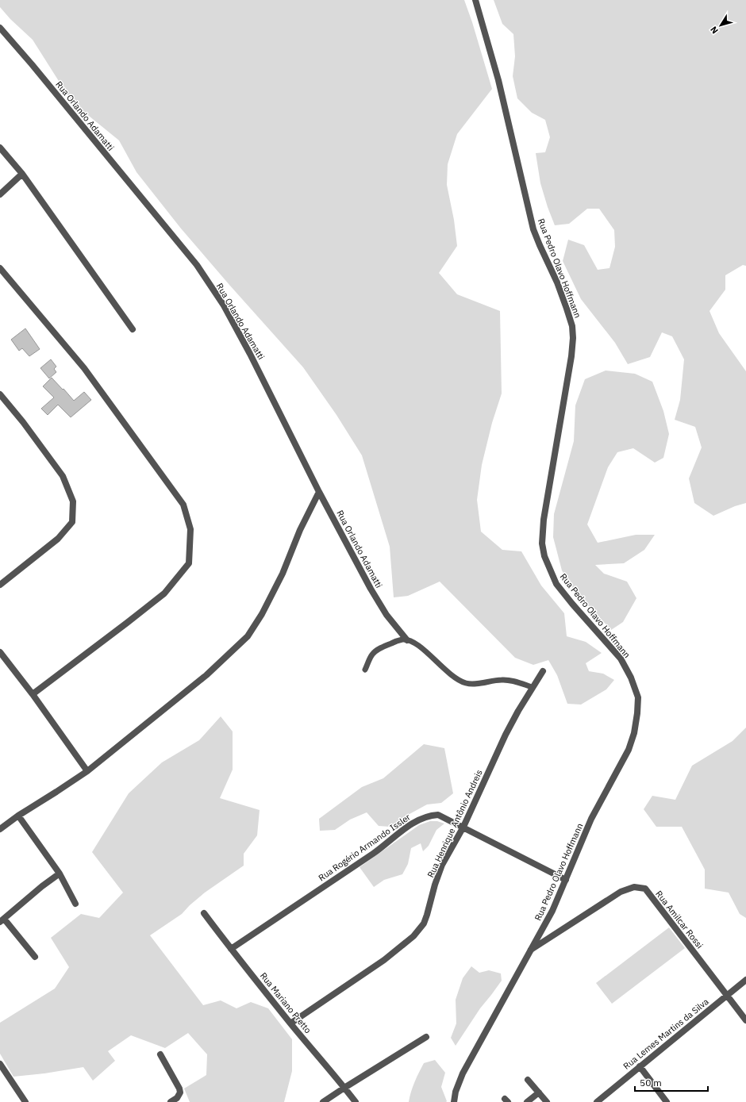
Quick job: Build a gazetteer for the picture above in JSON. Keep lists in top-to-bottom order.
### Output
{
  "streets": {
    "street": [
      "Rua Orlando Adamatti",
      "Rua Pedro Olavo Hoffmann",
      "Rua Henrique Antônio Andreis",
      "Rua Rogério Armando Issler",
      "Rua Amilcar Rossi",
      "Rua Mariano Pretto",
      "Rua Lemes Martins da Silva"
    ]
  },
  "crossings": [
    ["Rua Orlando Adamatti", "Rua Henrique Antônio Andreis"],
    ["Rua Pedro Olavo Hoffmann", "Rua Rogério Armando Issler"],
    ["Rua Pedro Olavo Hoffmann", "Rua Amilcar Rossi"],
    ["Rua Henrique Antônio Andreis", "Rua Rogério Armando Issler"],
    ["Rua Henrique Antônio Andreis", "Rua Mariano Pretto"],
    ["Rua Rogério Armando Issler", "Rua Mariano Pretto"],
    ["Rua Amilcar Rossi", "Rua Lemes Martins da Silva"]
  ],
  "scale_bar": "50 m",
  "north": "bottom left"
}
